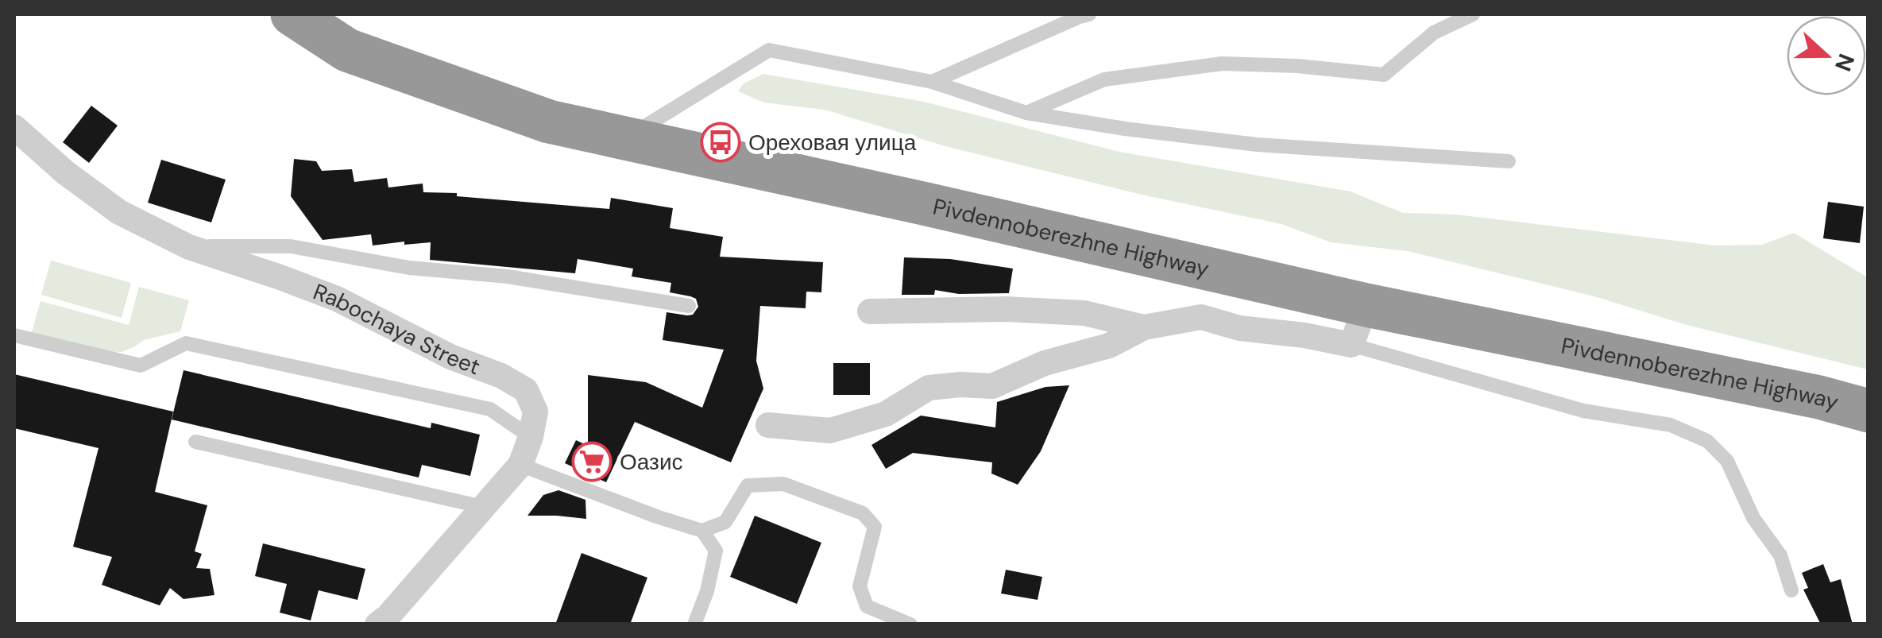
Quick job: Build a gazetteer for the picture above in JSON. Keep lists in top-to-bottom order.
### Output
{
  "streets": {
    "highway": ["Pivdennoberezhne Highway"],
    "street": ["Rabochaya Street"]
  },
  "places": {
    "bus stop": ["Ореховая улица"],
    "supermarket": ["Оазис"]
  },
  "north": "right"
}
